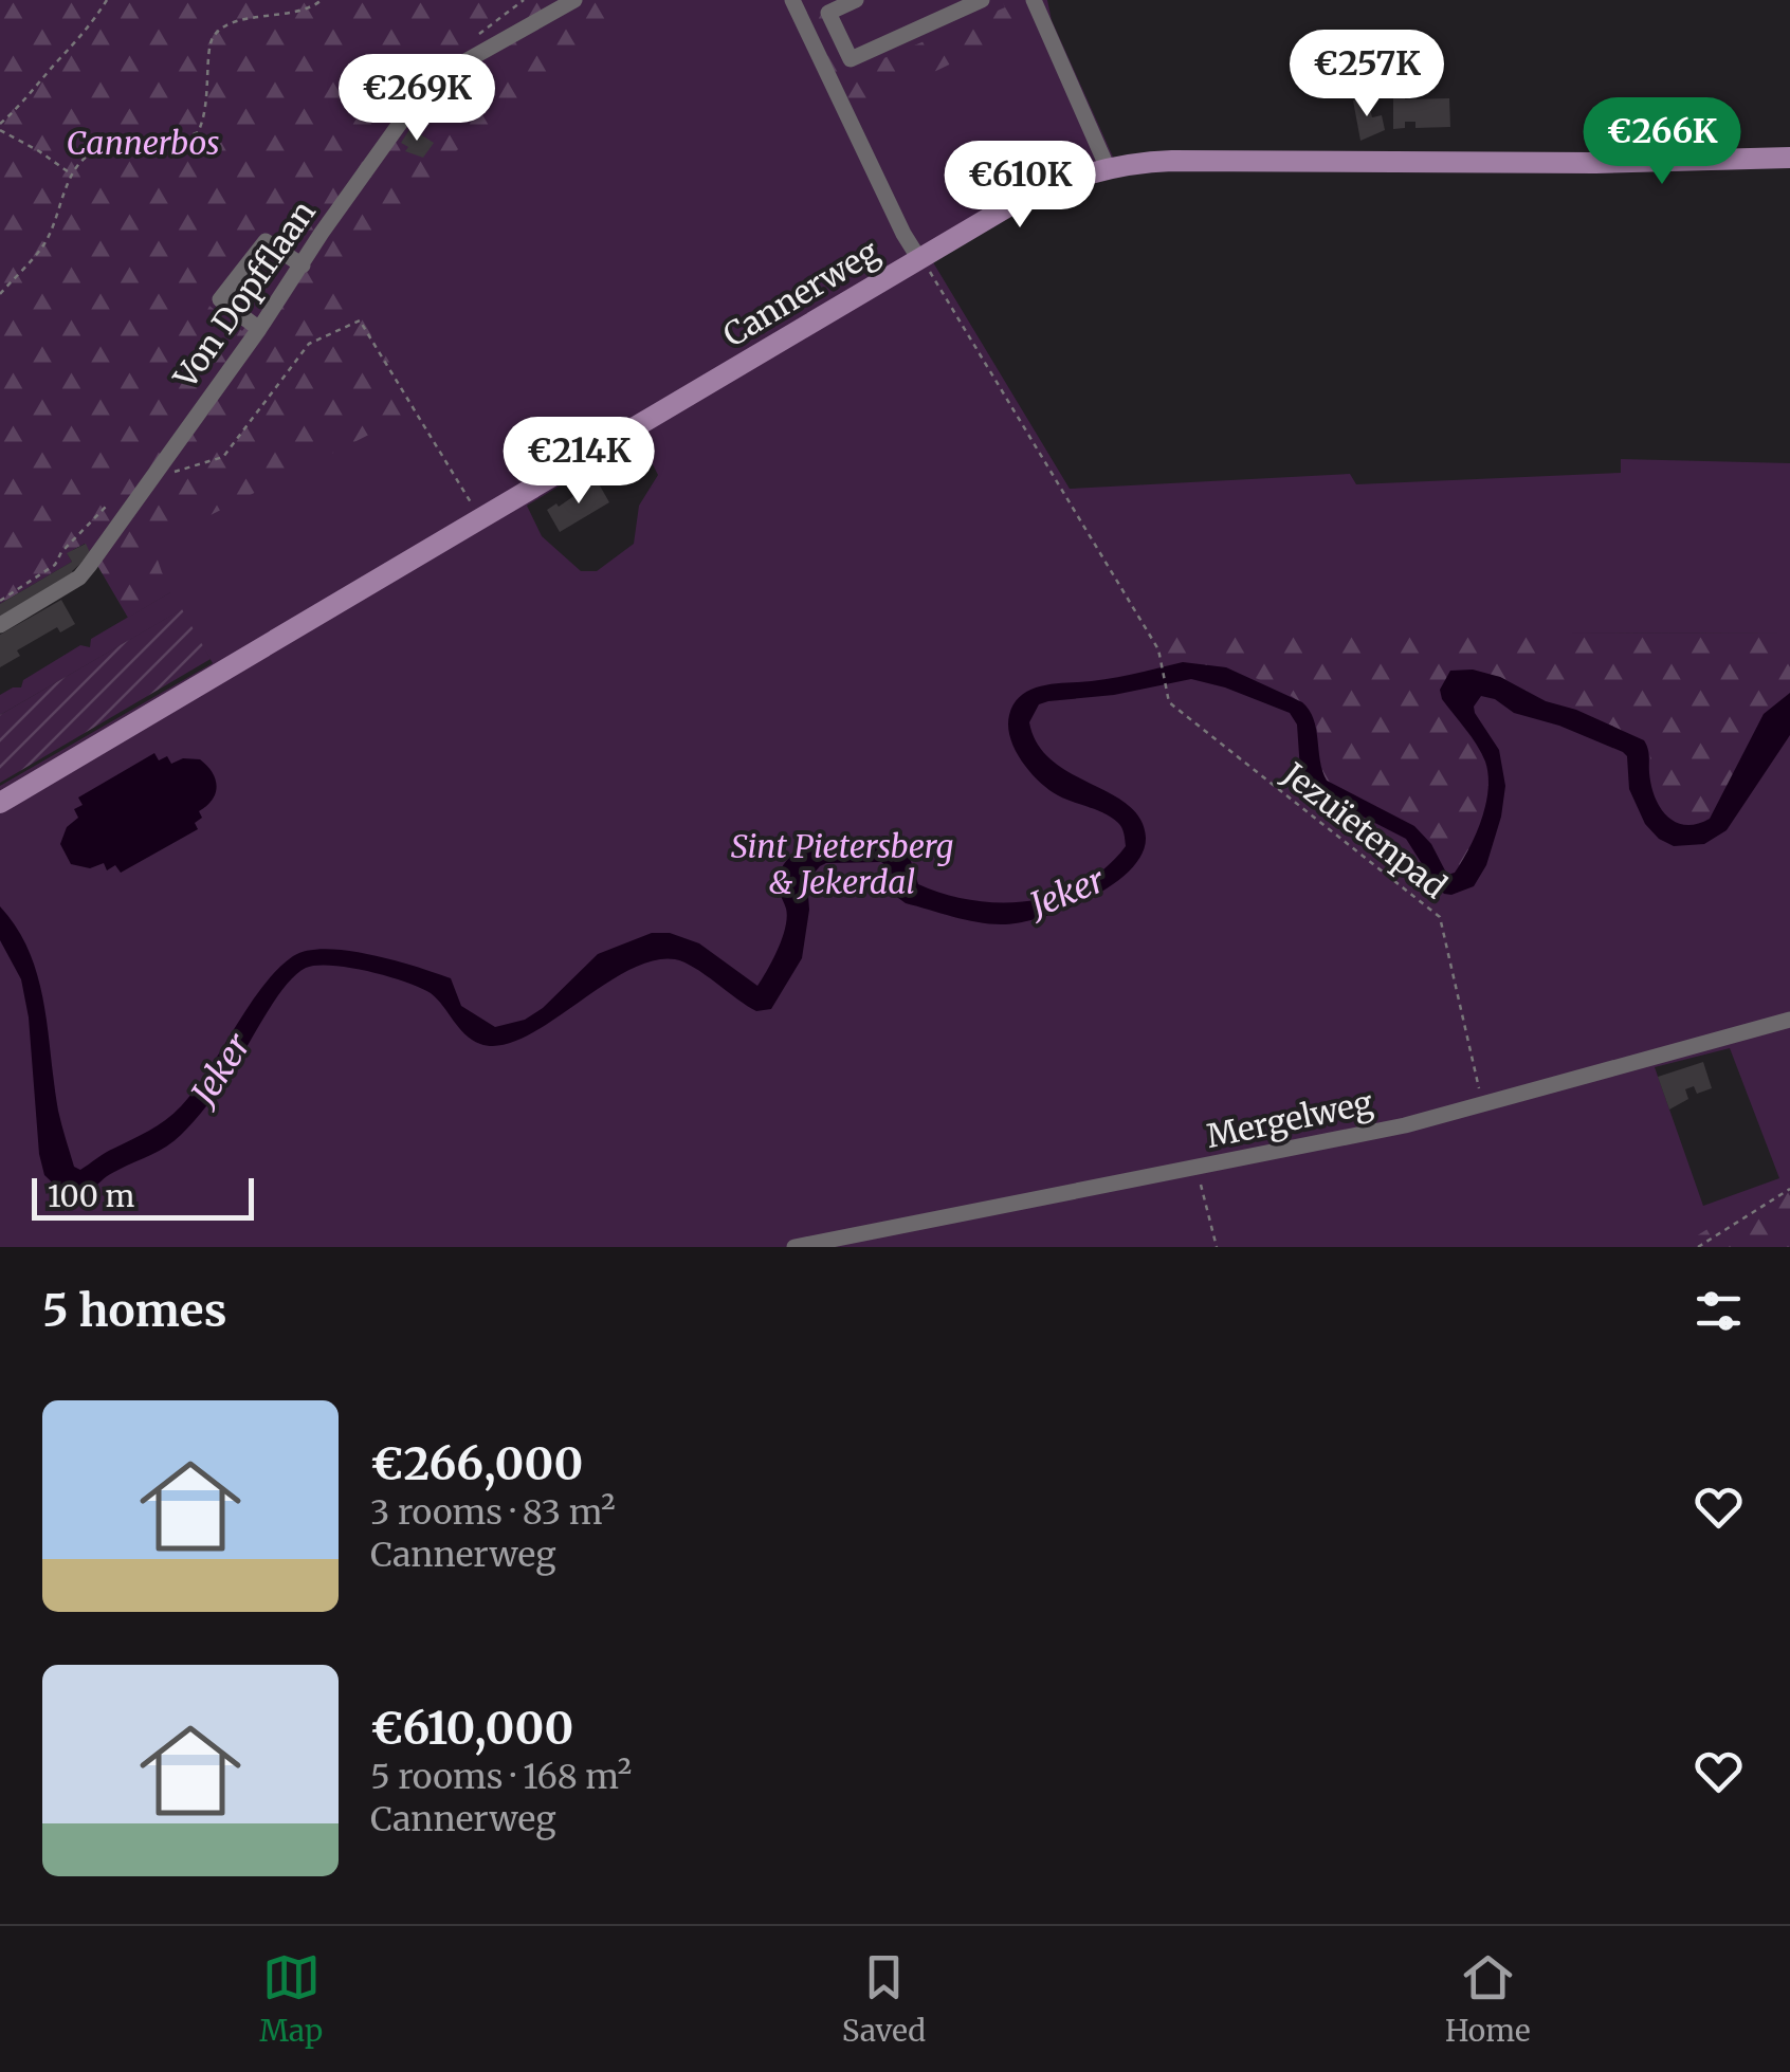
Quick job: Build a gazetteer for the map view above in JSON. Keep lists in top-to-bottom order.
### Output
{
  "streets": {
    "main road": ["Cannerweg"],
    "street": ["Von Dopfflaan", "Mergelweg"],
    "path": ["Jezuïetenpad"]
  },
  "crossings": [
    ["Cannerweg", "Jezuïetenpad"],
    ["Jezuïetenpad", "Mergelweg"]
  ],
  "water": ["Jeker"],
  "parks": ["Cannerbos", "Sint Pietersberg & Jekerdal"],
  "scale_bar": "100 m",
  "page": {
    "price": [
      "€257K",
      "€269K",
      "€266K",
      "€610K",
      "€214K"
    ],
    "scale": "100 m",
    "heading": "5 homes",
    "list": [
      {
        "name": "€266,000",
        "note": "3 rooms · 83 m² · Cannerweg"
      },
      {
        "name": "€610,000",
        "note": "5 rooms · 168 m² · Cannerweg"
      }
    ],
    "tabs": ["Map", "Saved", "Home"]
  }
}
